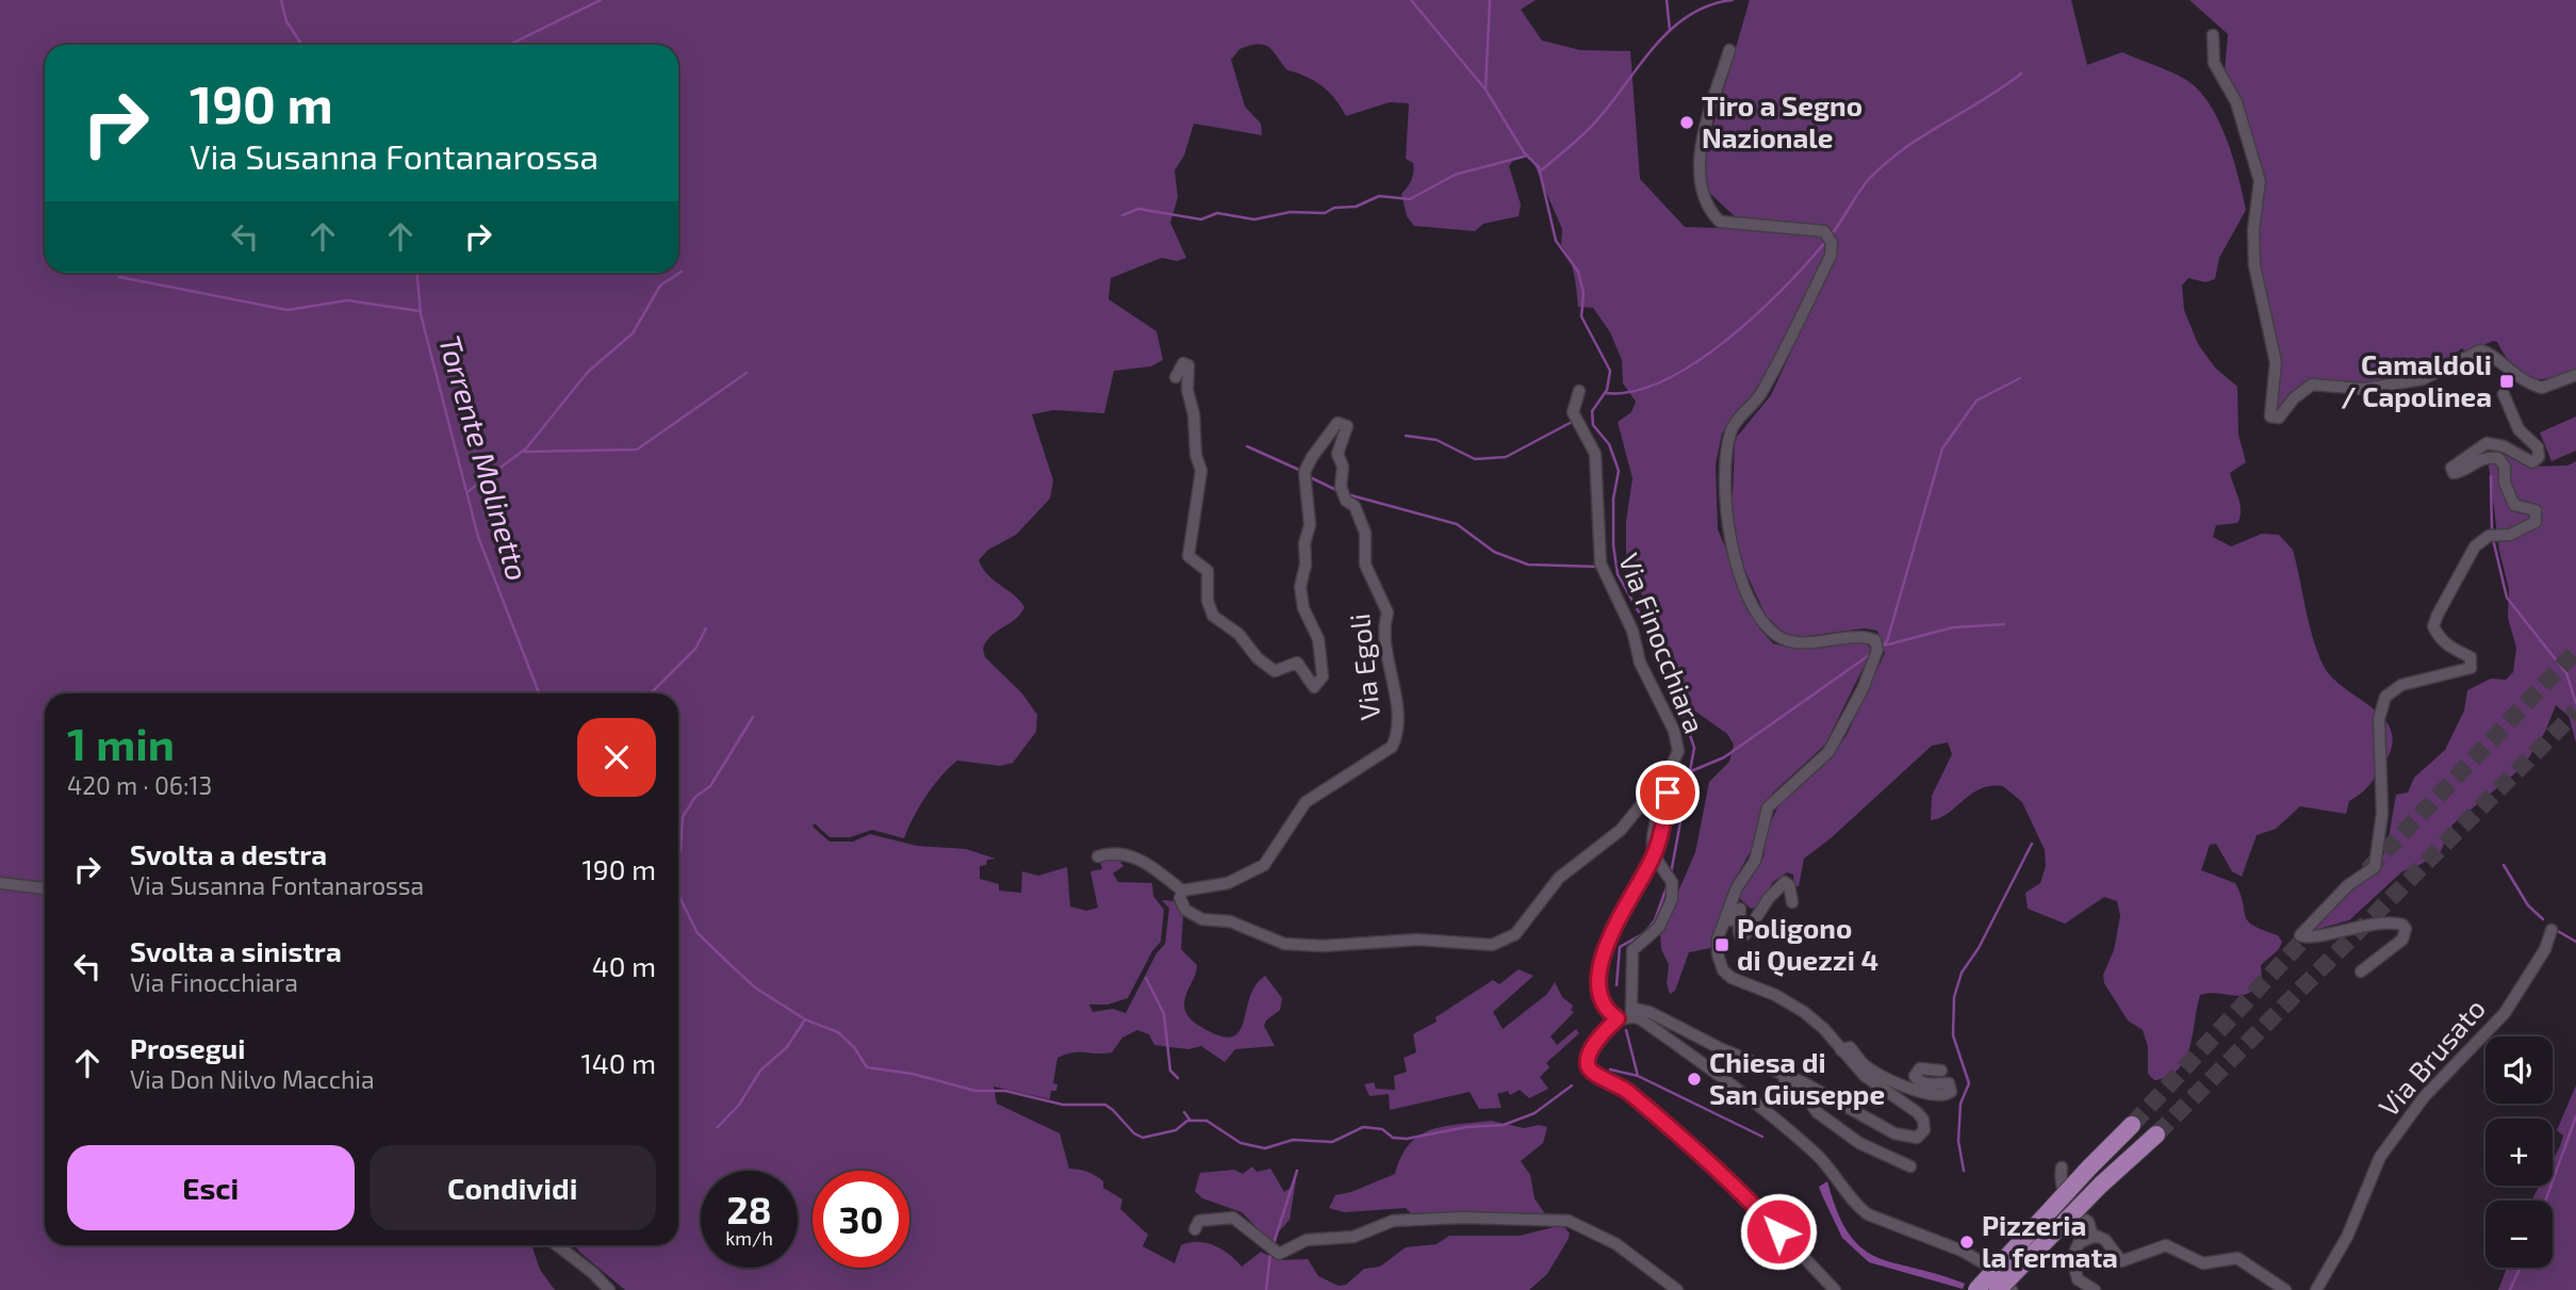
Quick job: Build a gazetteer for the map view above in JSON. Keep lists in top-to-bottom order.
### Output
{
  "streets": {
    "street": ["Via Finocchiara", "Via Egoli", "Via Brusato"]
  },
  "water": ["Torrente Molinetto"],
  "places": {
    "other": ["Tiro a Segno Nazionale", "Chiesa di San Giuseppe", "Pizzeria la fermata"],
    "transit": ["Camaldoli / Capolinea", "Poligono di Quezzi 4"]
  },
  "page": {
    "turn": ["190 m", "Via Susanna Fontanarossa"],
    "heading": ["1 min", "420 m · 06:13"],
    "list": [
      {
        "name": "Svolta a destra",
        "note": "Via Susanna Fontanarossa",
        "value": "190 m"
      },
      {
        "name": "Svolta a sinistra",
        "note": "Via Finocchiara",
        "value": "40 m"
      },
      {
        "name": "Prosegui",
        "note": "Via Don Nilvo Macchia",
        "value": "140 m"
      }
    ],
    "map_buttons": ["+", "−"],
    "buttons": ["Esci", "Condividi"],
    "speed": "28 km/h",
    "limit": "30"
  }
}
